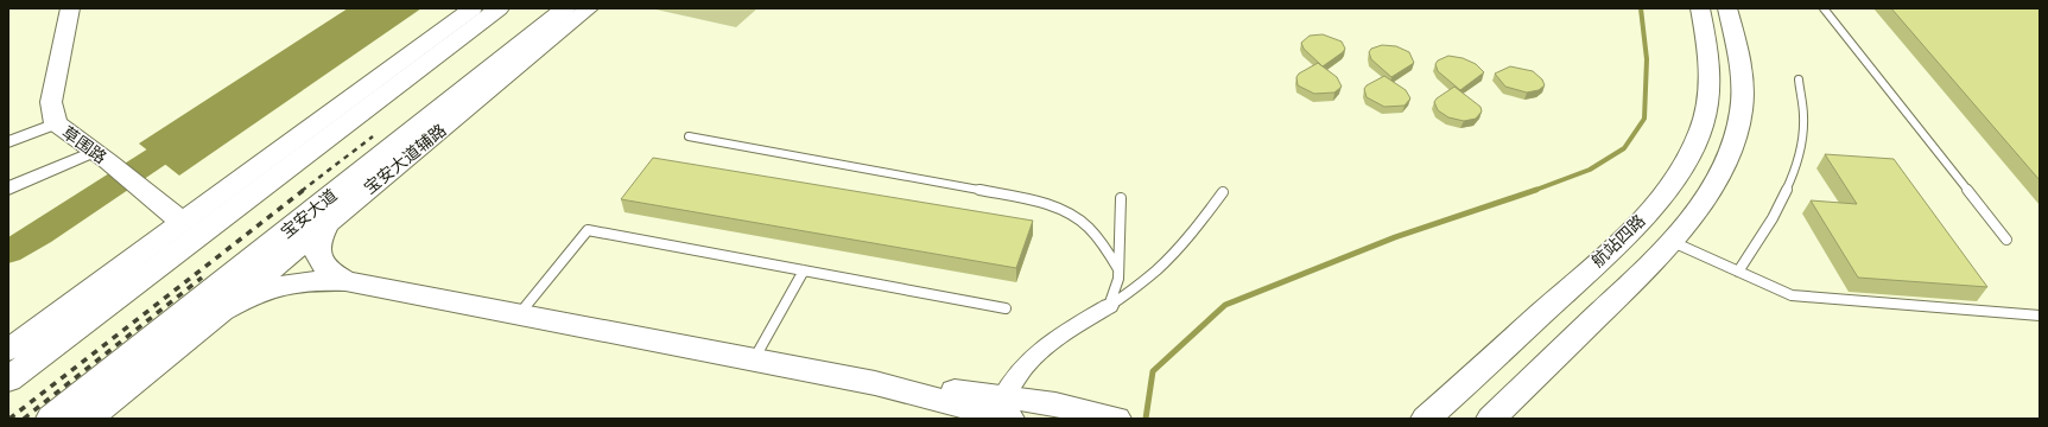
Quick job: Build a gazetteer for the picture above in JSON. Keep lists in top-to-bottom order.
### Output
{
  "streets": {
    "main road": ["宝安大道"],
    "street": ["草围路", "宝安大道辅路", "航站四路"]
  }
}
